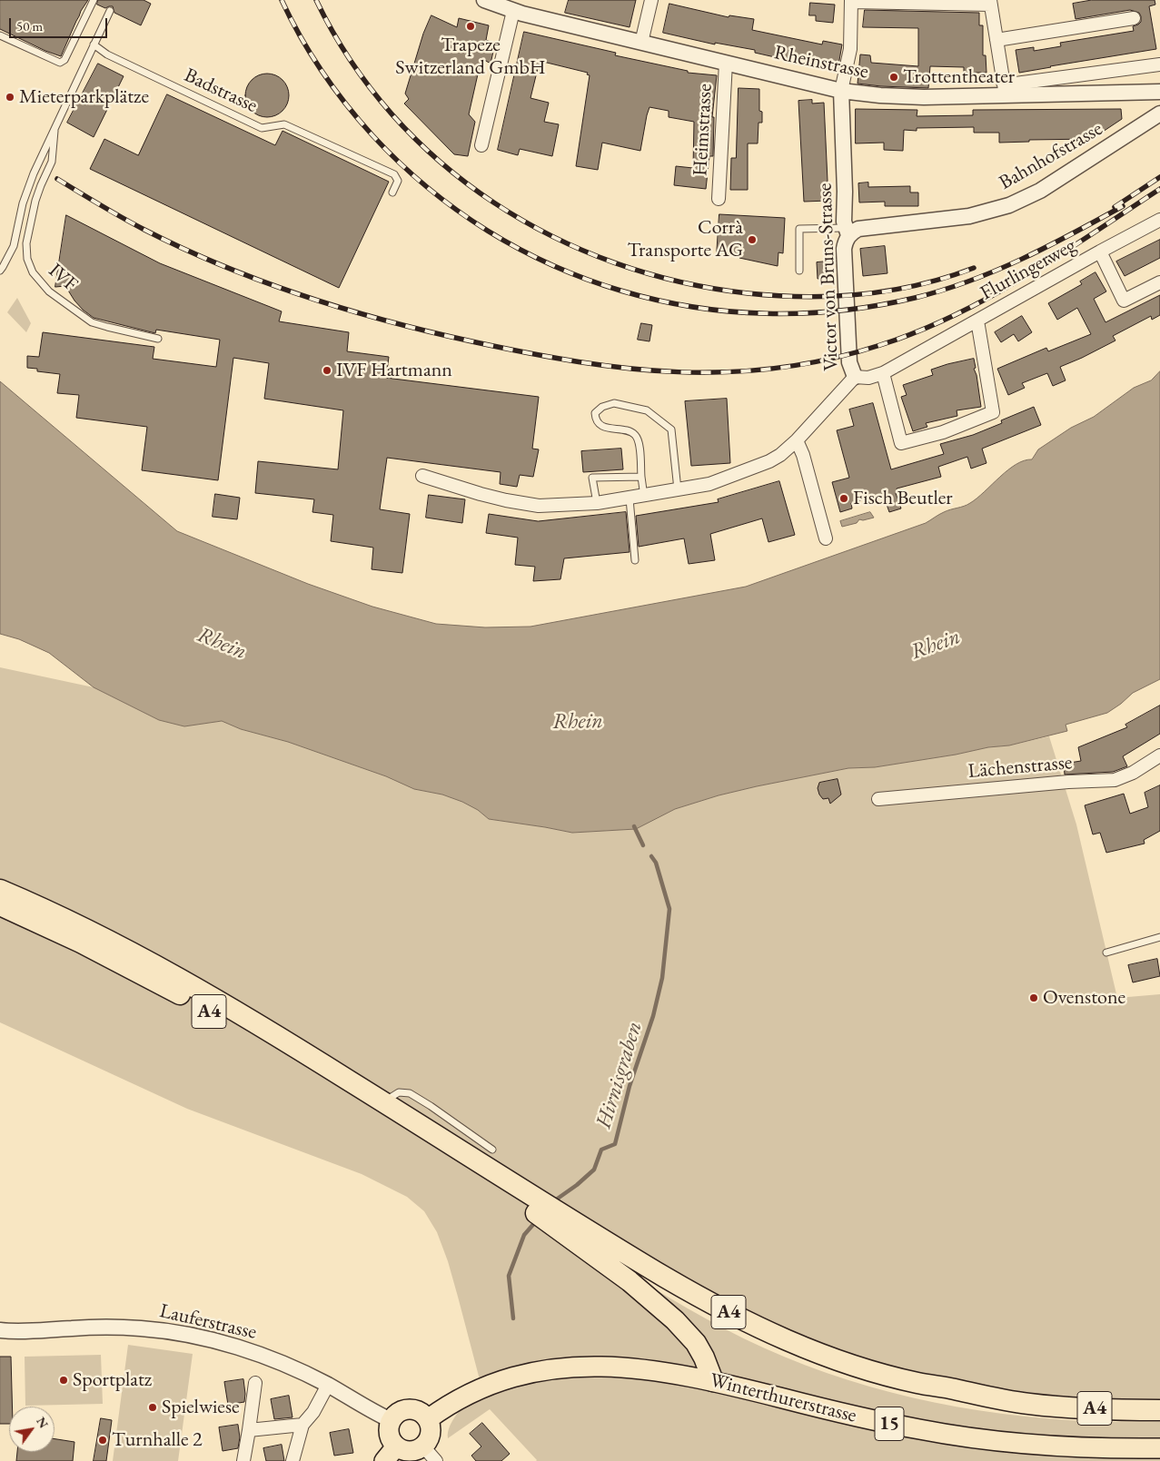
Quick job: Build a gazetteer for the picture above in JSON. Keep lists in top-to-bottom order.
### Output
{
  "streets": {
    "highway": ["A4"],
    "main road": ["Winterthurerstrasse", "15"],
    "street": [
      "Rheinstrasse",
      "Heimstrasse",
      "Bahnhofstrasse",
      "Flurlingerweg",
      "Victor von Bruns-Strasse",
      "Lächenstrasse",
      "Lauferstrasse"
    ],
    "lane": ["Badstrasse", "IVF"]
  },
  "crossings": [
    ["Rheinstrasse", "Heimstrasse"],
    ["Rheinstrasse", "Victor von Bruns-Strasse"],
    ["Bahnhofstrasse", "Victor von Bruns-Strasse"],
    ["Flurlingerweg", "Victor von Bruns-Strasse"],
    ["Lauferstrasse", "Winterthurerstrasse"]
  ],
  "water": ["Rhein", "Hirnisgraben"],
  "places": [
    "Trapeze Switzerland GmbH",
    "Trottentheater",
    "Mieterparkplätze",
    "Corrà Transporte AG",
    "IVF Hartmann",
    "Fisch Beutler",
    "Ovenstone",
    "Sportplatz",
    "Spielwiese",
    "Turnhalle 2"
  ],
  "scale_bar": "50 m",
  "north": "top right"
}
